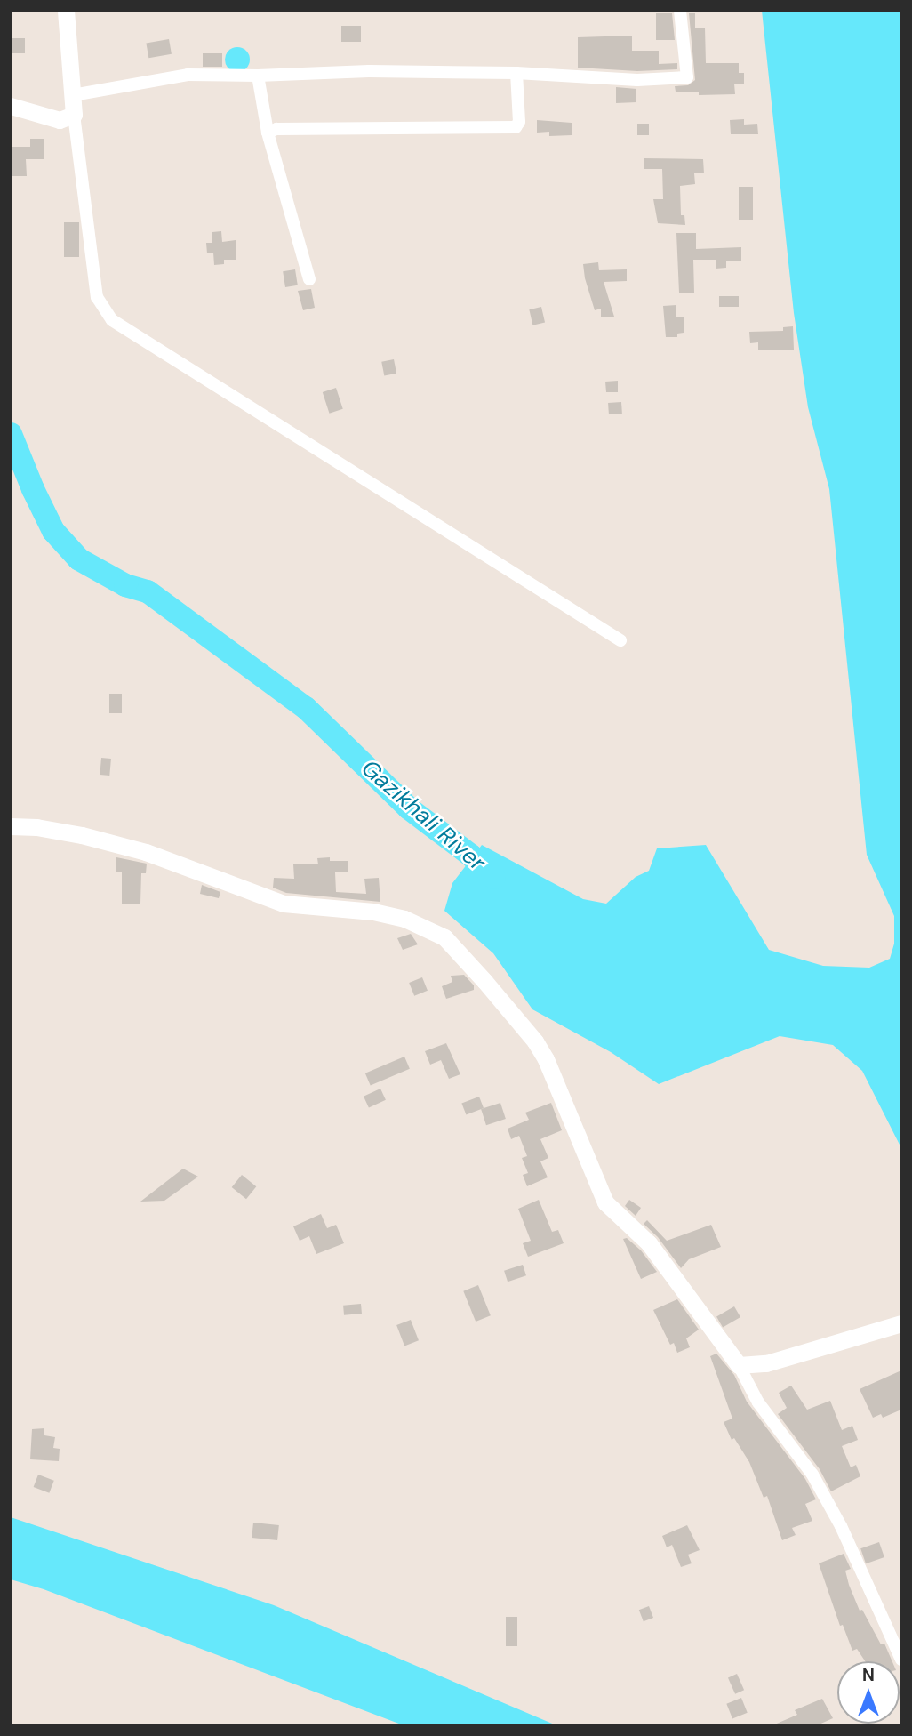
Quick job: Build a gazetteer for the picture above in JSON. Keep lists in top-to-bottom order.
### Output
{
  "water": ["Gazikhali River"],
  "north": "top"
}
